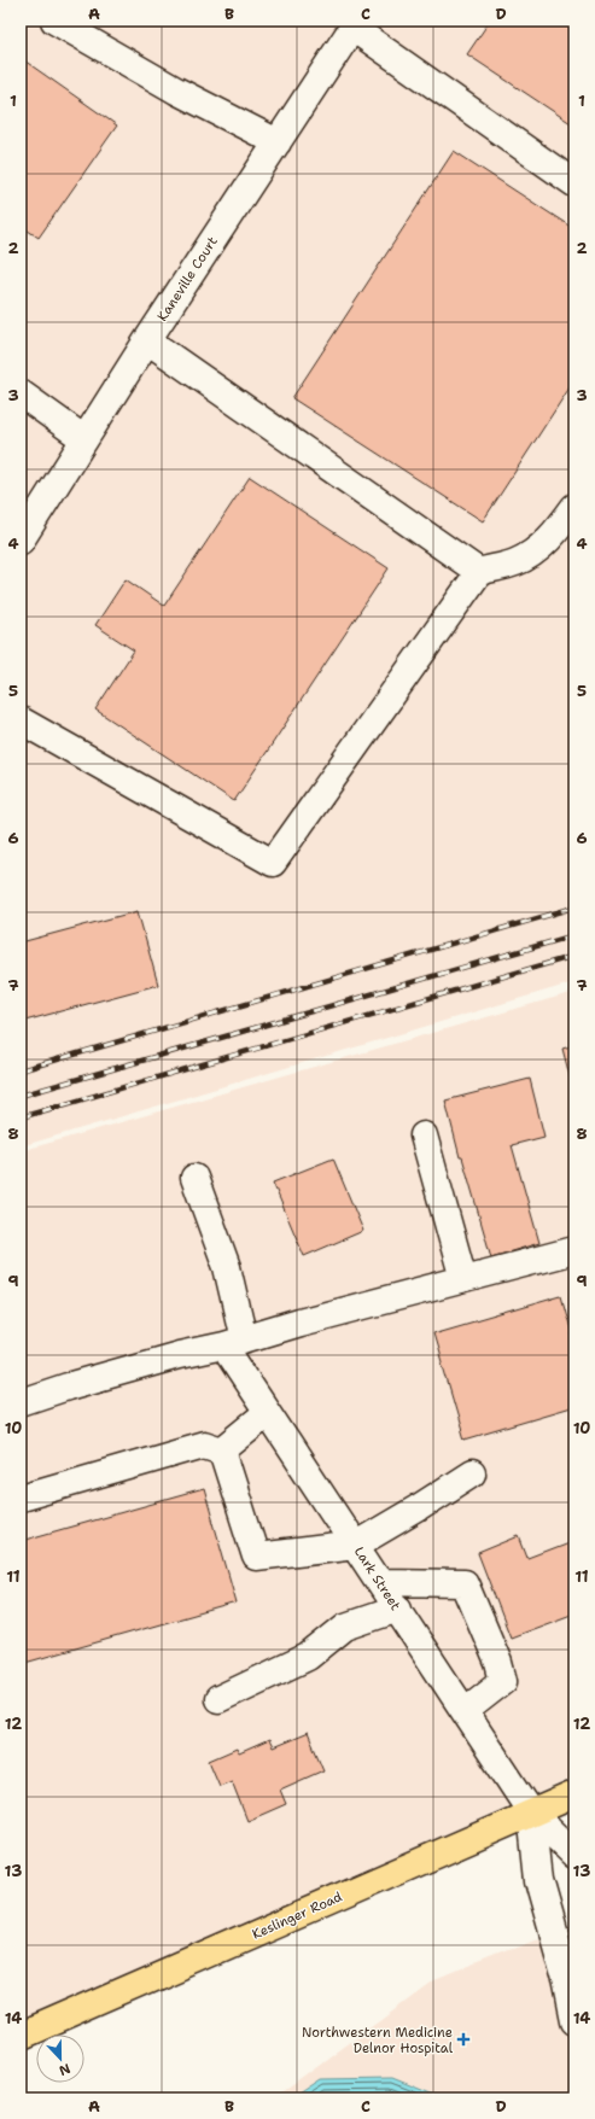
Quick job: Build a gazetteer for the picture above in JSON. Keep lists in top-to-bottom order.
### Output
{
  "streets": {
    "main road": ["Keslinger Road"],
    "street": ["Kaneville Court", "Lark Street"]
  },
  "crossings": [
    ["Lark Street", "Keslinger Road"]
  ],
  "places": {
    "health": ["Northwestern Medicine Delnor Hospital"]
  },
  "north": "bottom",
  "grid": {
    "columns": [
      "A",
      "B",
      "C",
      "D"
    ],
    "rows": [
      "1",
      "2",
      "3",
      "4",
      "5",
      "6",
      "7",
      "8",
      "9",
      "10",
      "11",
      "12",
      "13",
      "14"
    ]
  }
}
